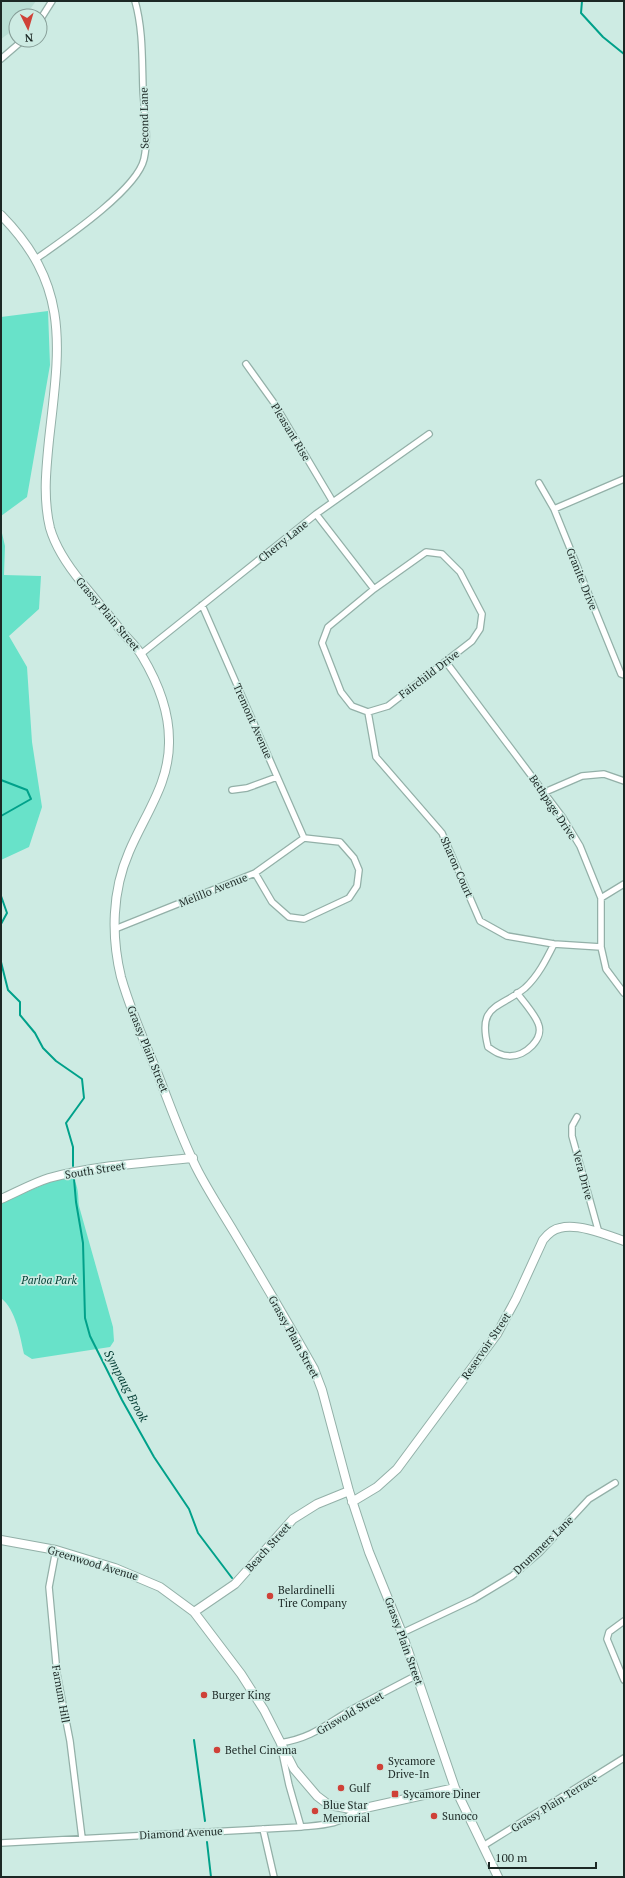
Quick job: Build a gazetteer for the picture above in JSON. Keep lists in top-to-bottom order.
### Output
{
  "streets": {
    "main road": [
      "Grassy Plain Street",
      "South Street",
      "Reservoir Street",
      "Beach Street",
      "Greenwood Avenue"
    ],
    "street": [
      "Second Lane",
      "Pleasant Rise",
      "Cherry Lane",
      "Granite Drive",
      "Fairchild Drive",
      "Tremont Avenue",
      "Bethpage Drive",
      "Sharon Court",
      "Melillo Avenue",
      "Vera Drive",
      "Drummers Lane",
      "Farnum Hill",
      "Griswold Street",
      "Grassy Plain Terrace",
      "Diamond Avenue"
    ]
  },
  "crossings": [
    ["Second Lane", "Grassy Plain Street"],
    ["Pleasant Rise", "Cherry Lane"],
    ["Cherry Lane", "Grassy Plain Street"],
    ["Cherry Lane", "Tremont Avenue"],
    ["Grassy Plain Street", "Melillo Avenue"],
    ["Grassy Plain Street", "South Street"],
    ["Grassy Plain Street", "Reservoir Street"],
    ["Grassy Plain Street", "Drummers Lane"],
    ["Grassy Plain Street", "Beach Street"],
    ["Grassy Plain Street", "Greenwood Avenue"],
    ["Grassy Plain Street", "Griswold Street"],
    ["Grassy Plain Street", "Grassy Plain Terrace"],
    ["Fairchild Drive", "Bethpage Drive"],
    ["Fairchild Drive", "Sharon Court"],
    ["Tremont Avenue", "Melillo Avenue"],
    ["Bethpage Drive", "Sharon Court"],
    ["Vera Drive", "Reservoir Street"],
    ["Beach Street", "Greenwood Avenue"],
    ["Greenwood Avenue", "Farnum Hill"],
    ["Greenwood Avenue", "Griswold Street"],
    ["Greenwood Avenue", "Diamond Avenue"],
    ["Farnum Hill", "Diamond Avenue"]
  ],
  "water": ["Sympaug Brook"],
  "parks": ["Parloa Park"],
  "places": {
    "other": [
      "Belardinelli Tire Company",
      "Burger King",
      "Bethel Cinema",
      "Sycamore Drive-In",
      "Gulf",
      "Blue Star Memorial",
      "Sunoco"
    ],
    "transit": ["Sycamore Diner"]
  },
  "scale_bar": "100 m",
  "north": "bottom"
}
